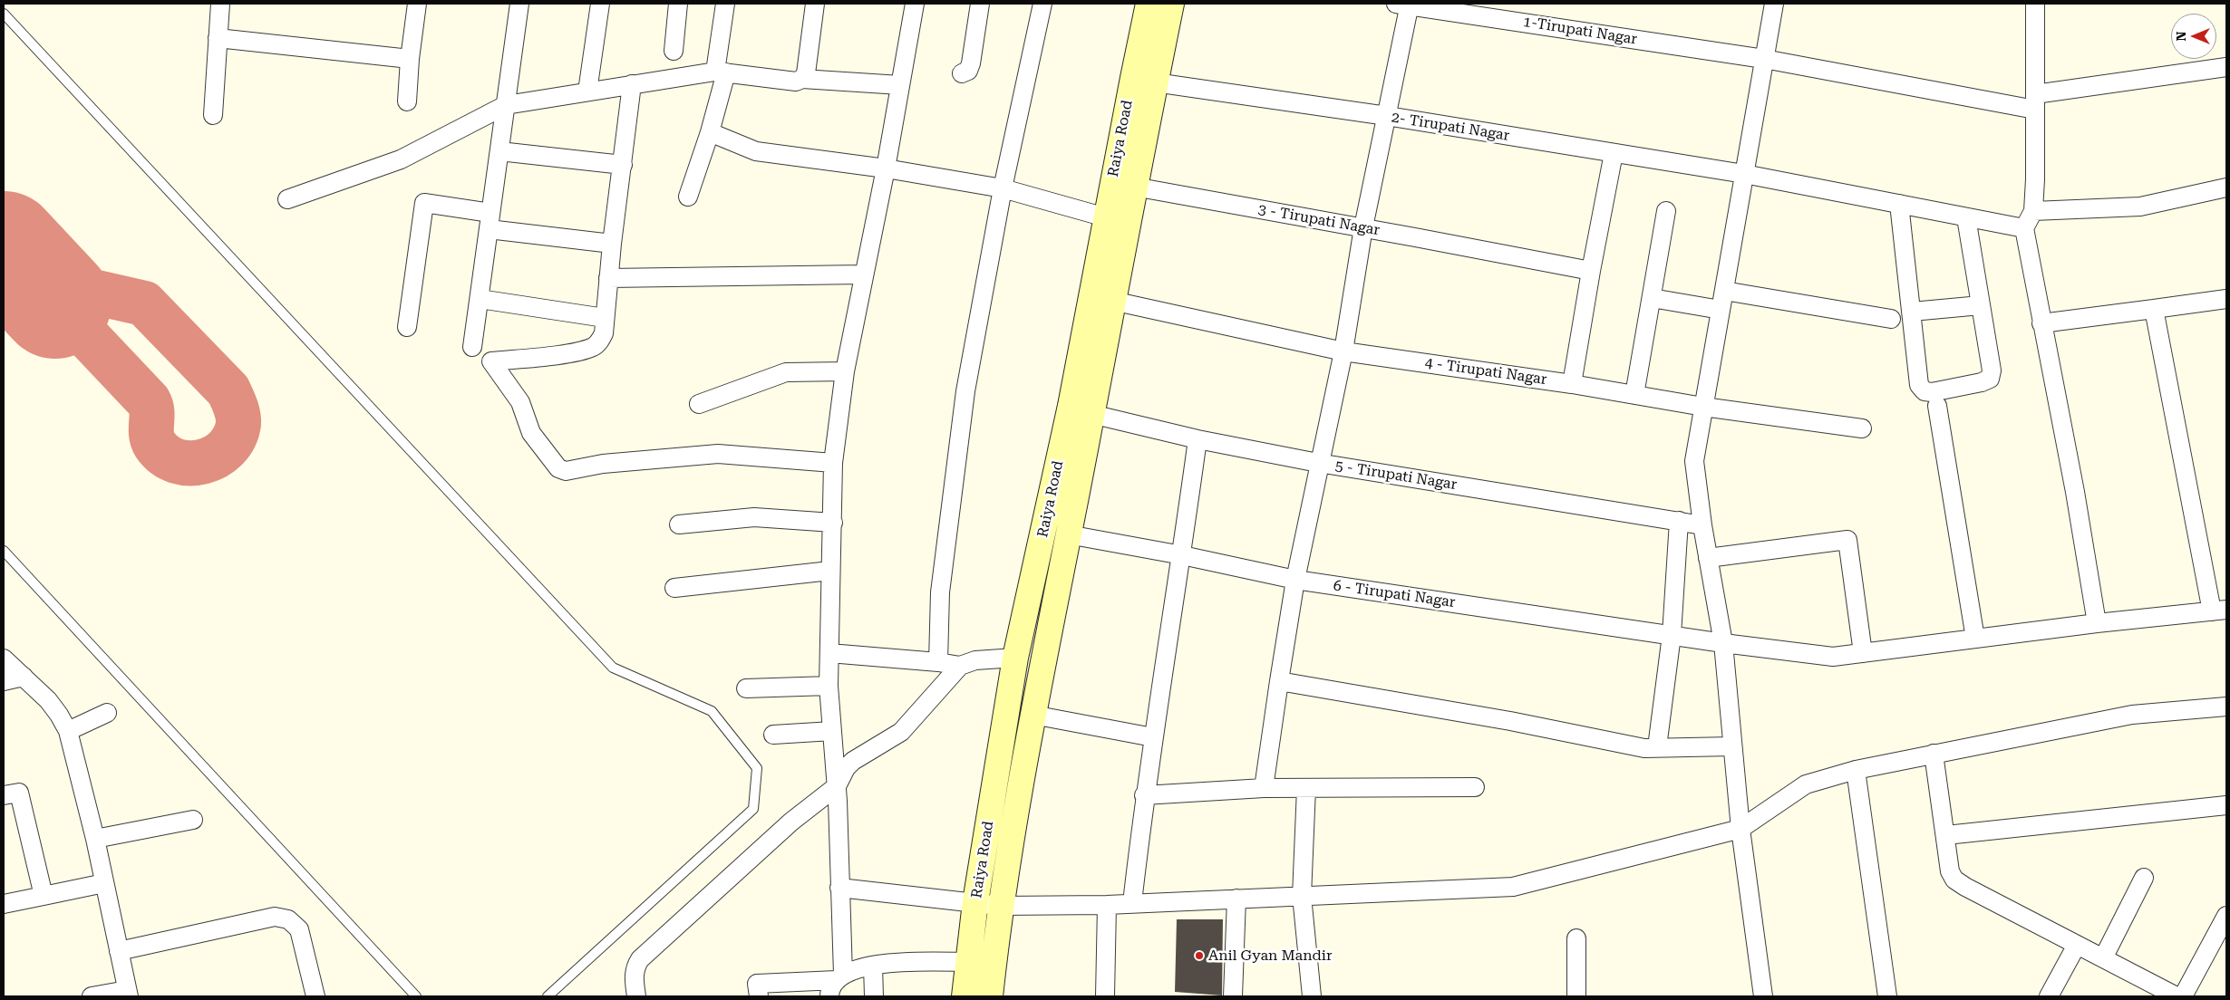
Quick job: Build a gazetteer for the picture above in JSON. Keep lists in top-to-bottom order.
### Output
{
  "streets": {
    "street": [
      "1-Tirupati Nagar",
      "2- Tirupati Nagar",
      "Raiya Road",
      "3 - Tirupati Nagar",
      "4 - Tirupati Nagar",
      "5 - Tirupati Nagar",
      "6 - Tirupati Nagar"
    ]
  },
  "crossings": [
    ["2- Tirupati Nagar", "Raiya Road"],
    ["Raiya Road", "3 - Tirupati Nagar"],
    ["Raiya Road", "4 - Tirupati Nagar"],
    ["Raiya Road", "5 - Tirupati Nagar"],
    ["Raiya Road", "6 - Tirupati Nagar"]
  ],
  "places": ["Anil Gyan Mandir"],
  "north": "left"
}
